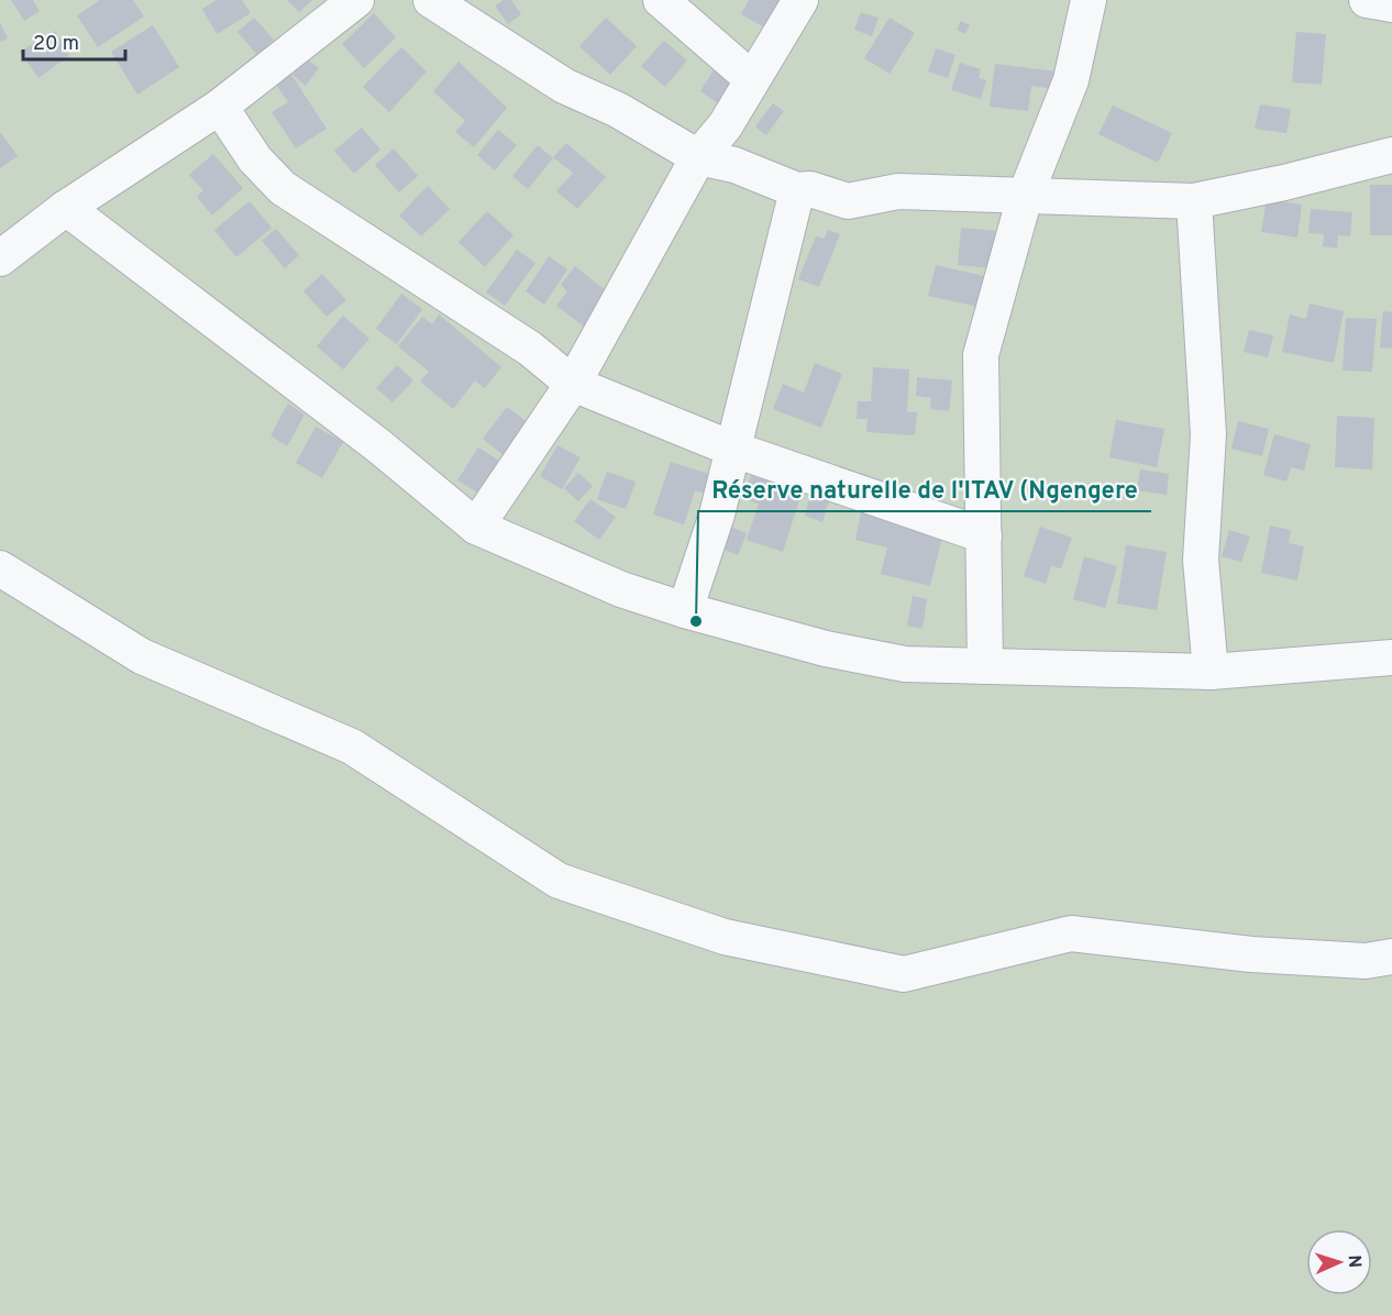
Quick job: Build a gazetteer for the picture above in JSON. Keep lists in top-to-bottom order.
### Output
{
  "places": ["Réserve naturelle de l'ITAV (Ngengere"],
  "scale_bar": "20 m",
  "north": "right"
}
